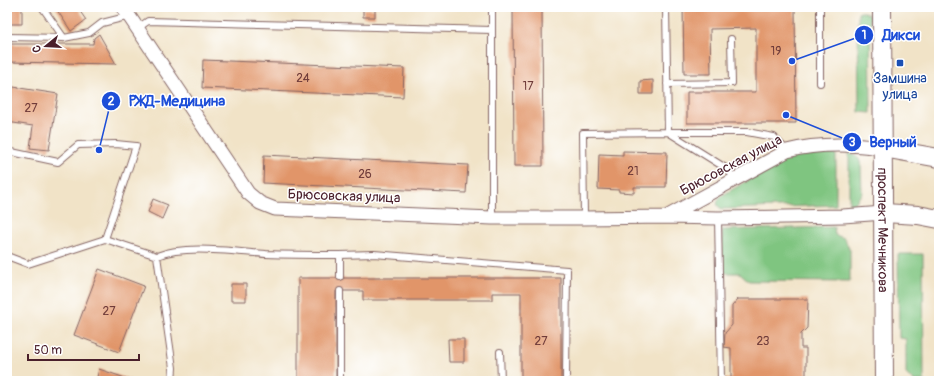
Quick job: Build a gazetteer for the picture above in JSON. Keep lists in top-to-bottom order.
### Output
{
  "streets": {
    "street": ["Брюсовская улица", "проспект Мечникова"]
  },
  "crossings": [
    ["Брюсовская улица", "проспект Мечникова"]
  ],
  "places": {
    "other": ["Дикси", "Верный", "РЖД-Медицина"],
    "transit": ["Замшина улица"]
  },
  "house_numbers": [
    "19",
    "24",
    "17",
    "27",
    "21",
    "26",
    "27",
    "27",
    "23"
  ],
  "scale_bar": "50 m",
  "north": "left"
}
